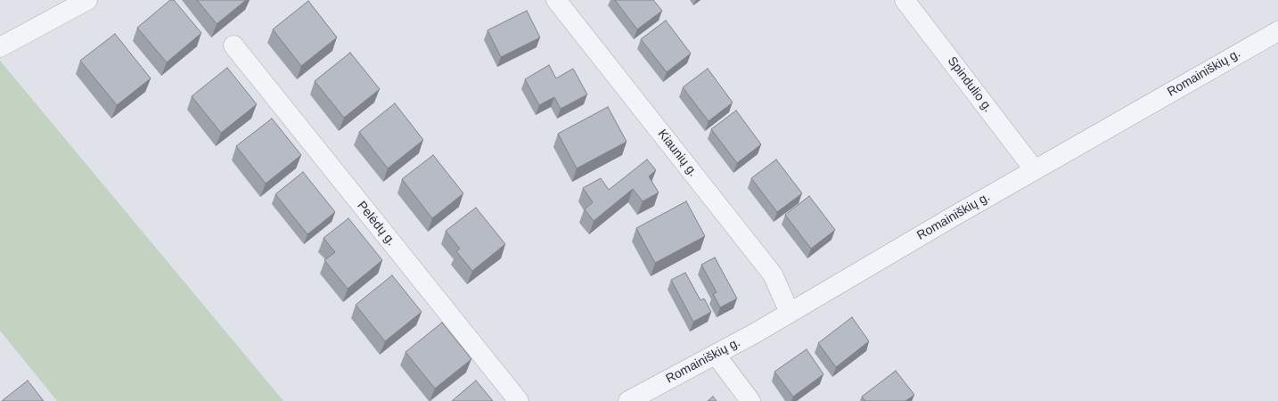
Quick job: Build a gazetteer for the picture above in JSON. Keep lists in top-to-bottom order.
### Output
{
  "streets": {
    "street": [
      "Romainiškių g.",
      "Spindulio g.",
      "Kiaunių g.",
      "Pelėdų g."
    ]
  },
  "crossings": [
    ["Romainiškių g.", "Spindulio g."],
    ["Romainiškių g.", "Kiaunių g."]
  ]
}
